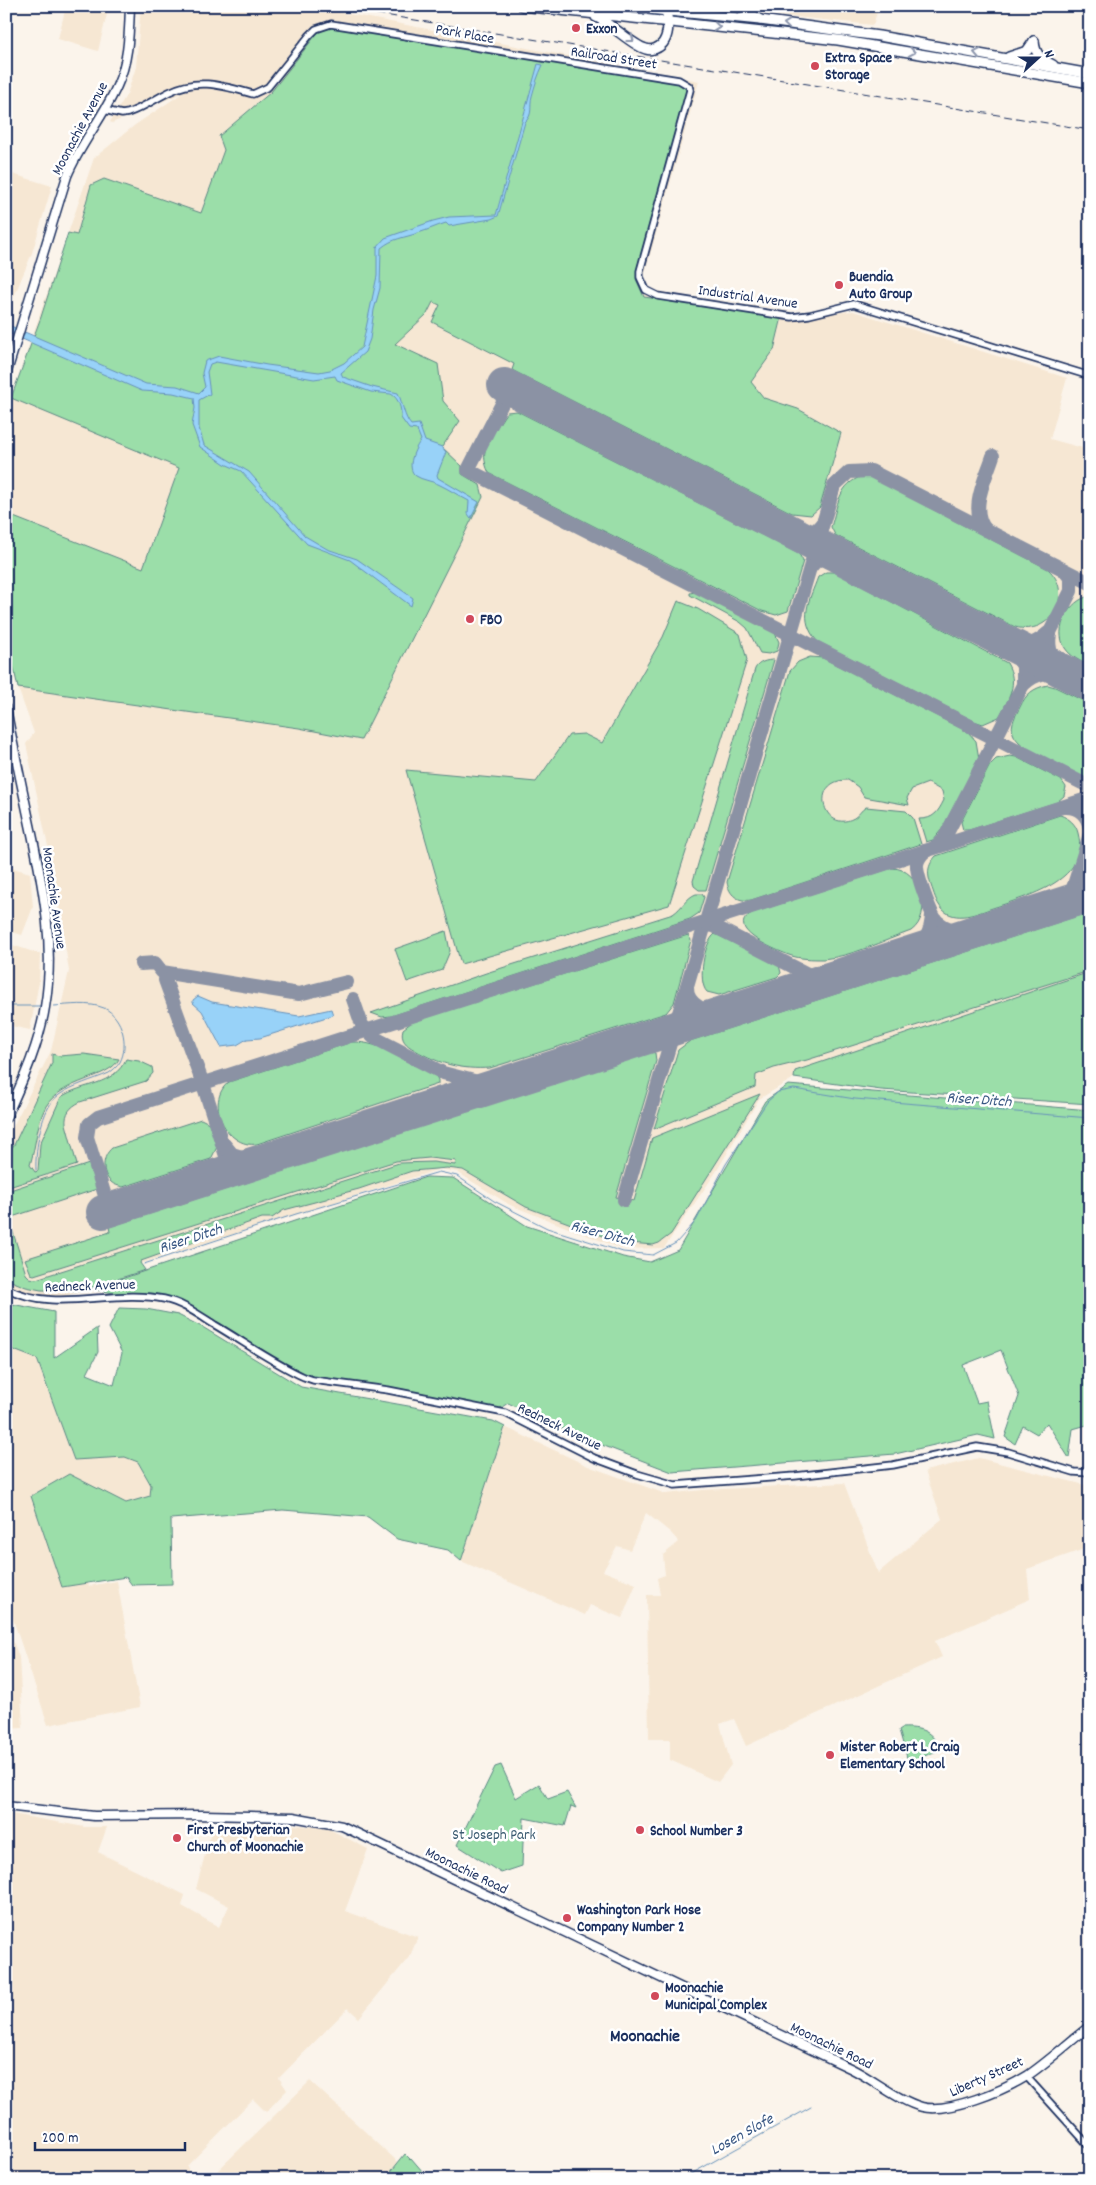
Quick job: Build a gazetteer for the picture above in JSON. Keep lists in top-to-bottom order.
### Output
{
  "streets": {
    "main road": ["Moonachie Avenue", "Moonachie Road", "Liberty Street"],
    "street": [
      "Park Place",
      "Railroad Street",
      "Industrial Avenue",
      "Redneck Avenue"
    ]
  },
  "crossings": [
    ["Park Place", "Railroad Street"],
    ["Park Place", "Moonachie Avenue"],
    ["Railroad Street", "Industrial Avenue"],
    ["Moonachie Road", "Liberty Street"]
  ],
  "districts": ["Moonachie"],
  "water": ["Riser Ditch", "Losen Slofe"],
  "parks": ["St Joseph Park"],
  "places": [
    "Exxon",
    "Extra Space Storage",
    "Buendia Auto Group",
    "FBO",
    "Mister Robert L Craig Elementary School",
    "School Number 3",
    "First Presbyterian Church of Moonachie",
    "Washington Park Hose Company Number 2",
    "Moonachie Municipal Complex"
  ],
  "scale_bar": "200 m",
  "north": "right"
}
